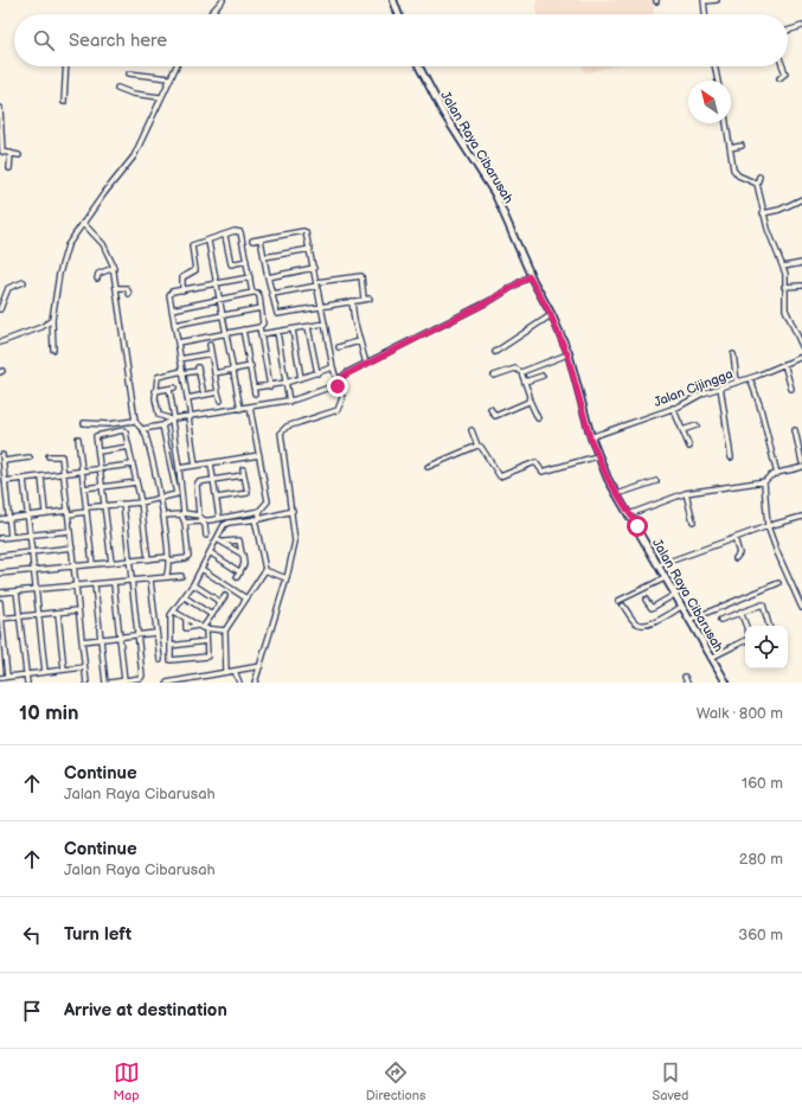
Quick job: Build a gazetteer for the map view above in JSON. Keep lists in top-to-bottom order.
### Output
{
  "streets": {
    "main road": ["Jalan Raya Cibarusah"],
    "street": ["Jalan Cijingga"]
  },
  "crossings": [
    ["Jalan Raya Cibarusah", "Jalan Cijingga"]
  ],
  "north": "top left",
  "page": {
    "search": "Search here",
    "heading": ["10 min", "Walk · 800 m"],
    "list": [
      ["Continue", "Jalan Raya Cibarusah", "160 m"],
      ["Continue", "Jalan Raya Cibarusah", "280 m"],
      ["Turn left", "360 m"],
      "Arrive at destination"
    ],
    "nav": ["Map", "Directions", "Saved"]
  }
}
